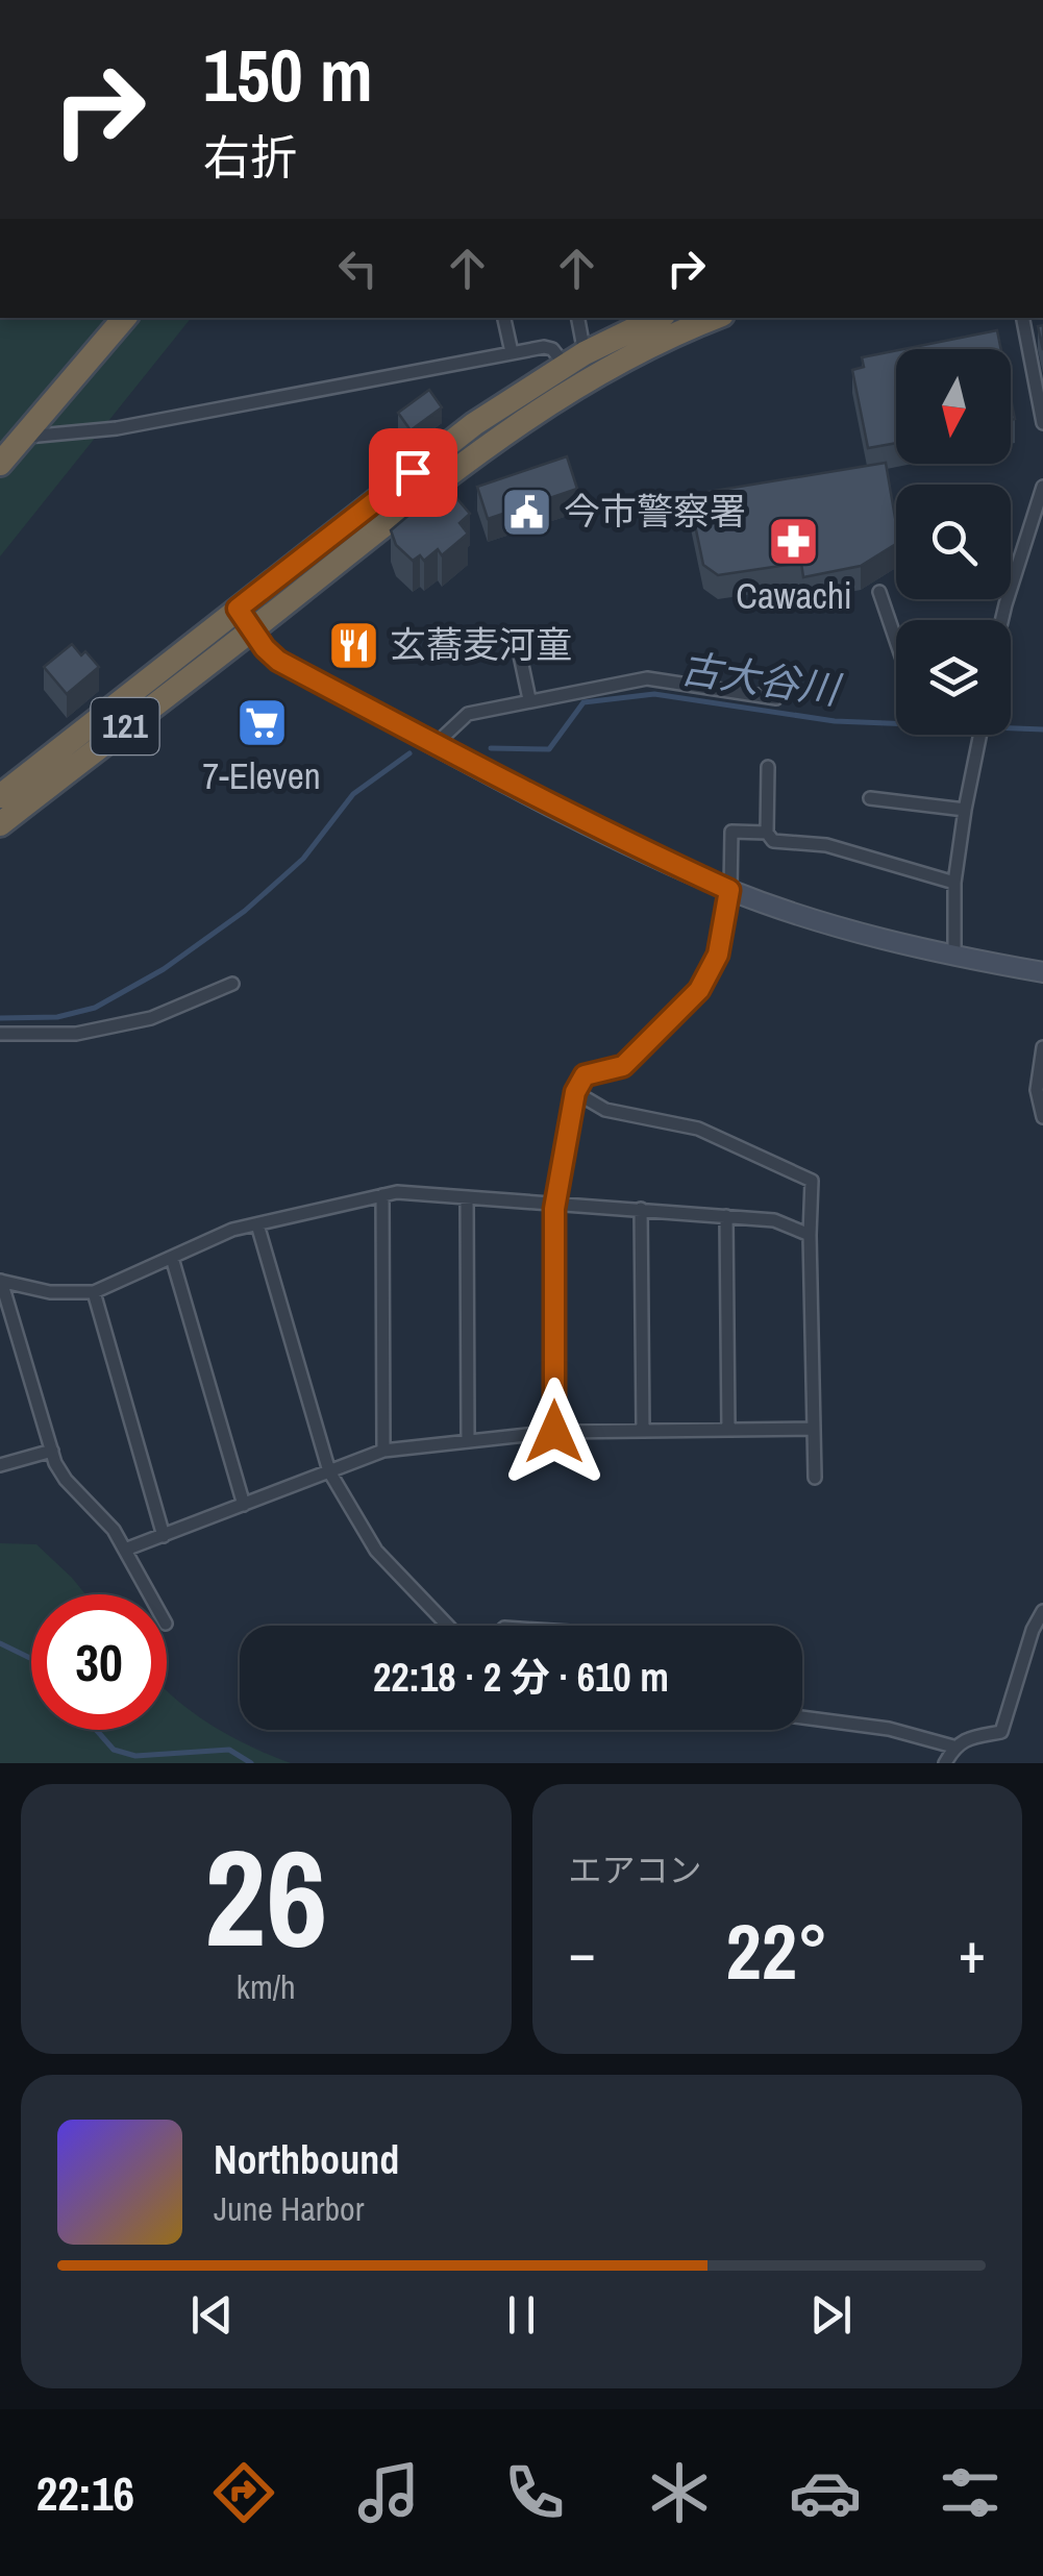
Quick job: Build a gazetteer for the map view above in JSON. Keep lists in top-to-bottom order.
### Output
{
  "streets": {
    "highway": ["121"]
  },
  "water": ["古大谷川"],
  "places": {
    "public building": ["今市警察署"],
    "pharmacy": ["Cawachi"],
    "restaurant": ["玄蕎麦河童"],
    "supermarket": ["7-Eleven"]
  },
  "north": "bottom",
  "page": {
    "turn": ["150 m", "右折"],
    "limit": "30",
    "trip": "22:18 · 2 分 · 610 m",
    "tile": [
      ["26", "km/h"],
      "エアコン"
    ],
    "heat": ["−", "22°", "+"],
    "song": ["Northbound", "June Harbor"],
    "tabs": "22:16"
  }
}
